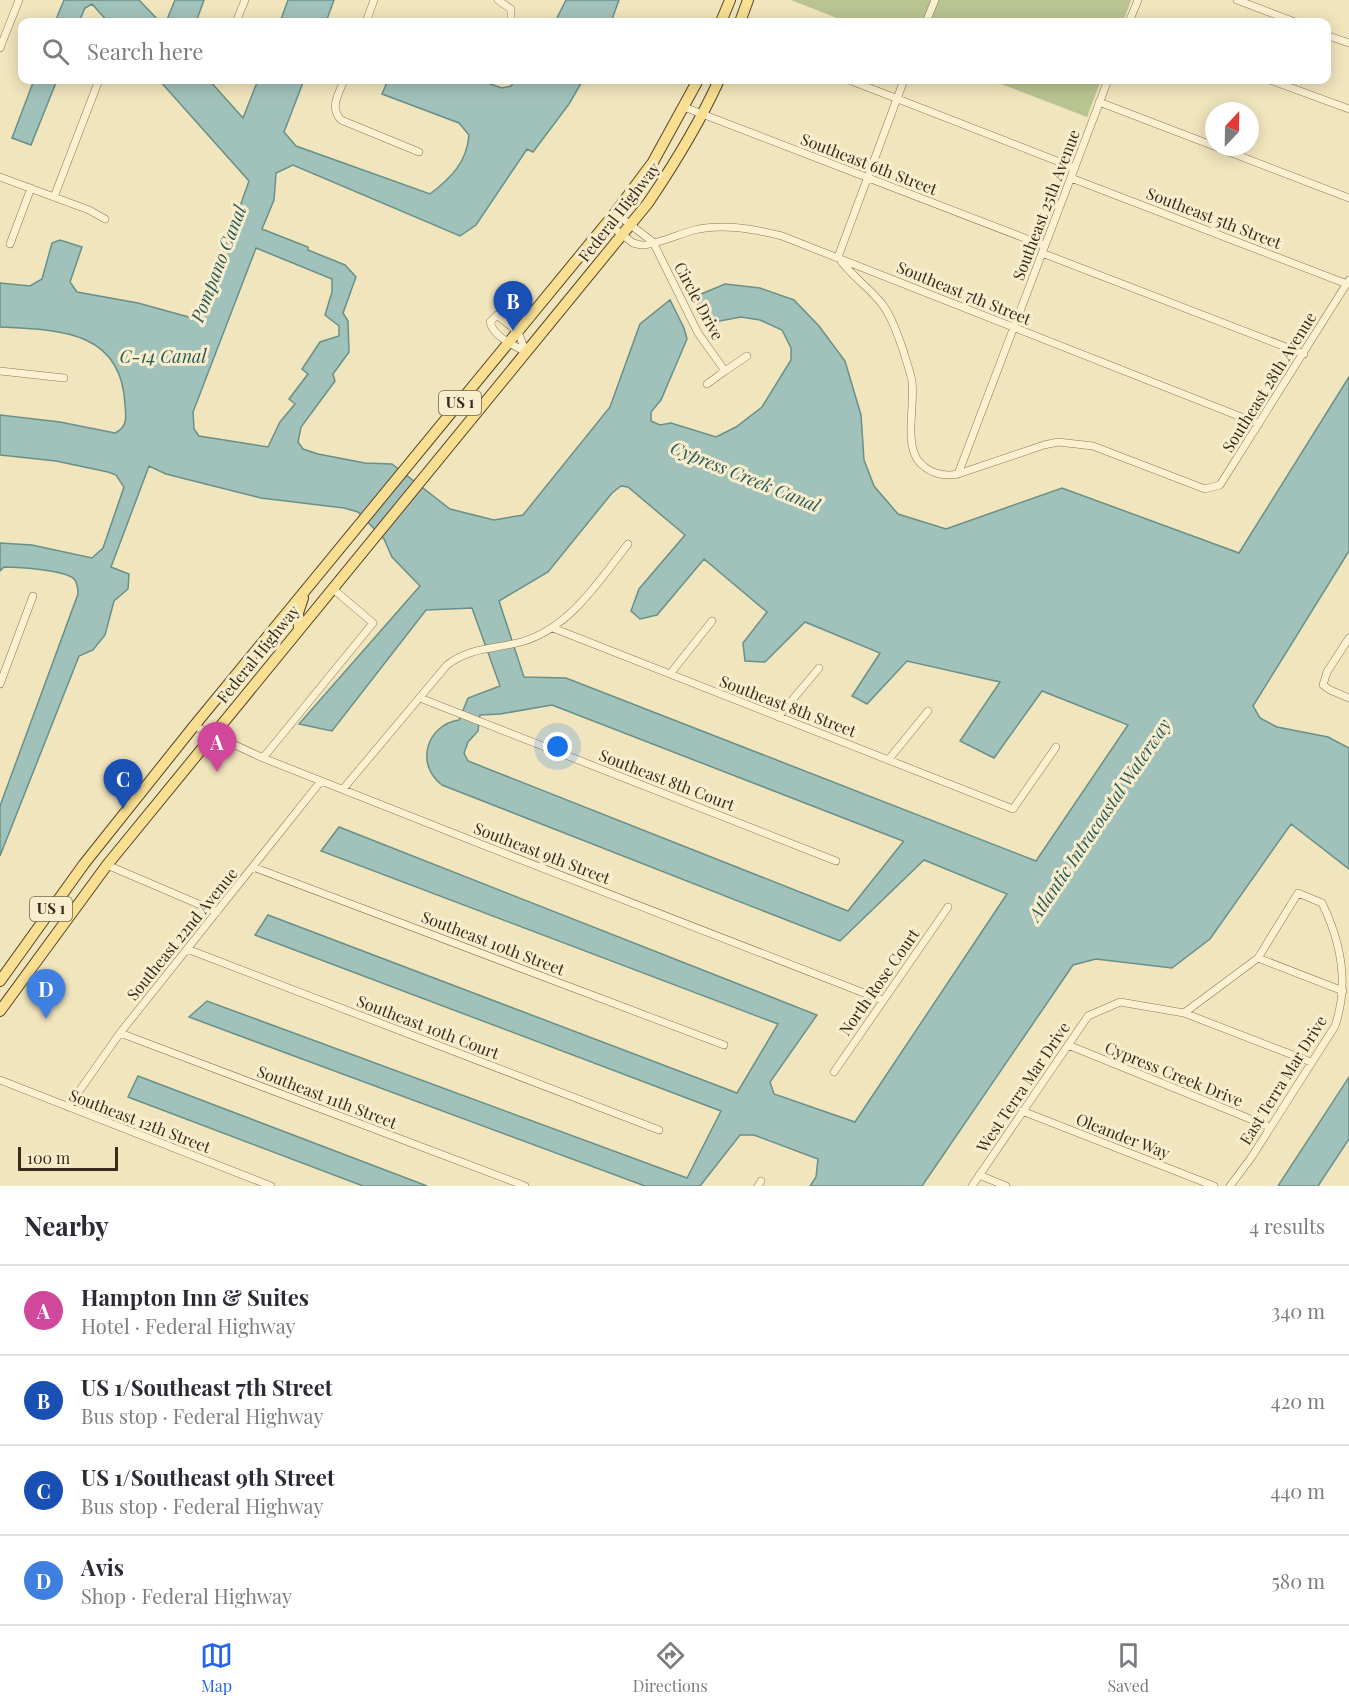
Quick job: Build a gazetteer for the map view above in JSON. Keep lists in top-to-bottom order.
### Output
{
  "streets": {
    "main road": ["Federal Highway", "US 1"],
    "street": [
      "Southeast 6th Street",
      "Southeast 25th Avenue",
      "Southeast 5th Street",
      "Southeast 7th Street",
      "Circle Drive",
      "Southeast 28th Avenue",
      "Southeast 8th Street",
      "Southeast 8th Court",
      "Southeast 9th Street",
      "Southeast 22nd Avenue",
      "Southeast 10th Street",
      "North Rose Court",
      "Southeast 10th Court",
      "Cypress Creek Drive",
      "East Terra Mar Drive",
      "West Terra Mar Drive",
      "Southeast 11th Street",
      "Southeast 12th Street",
      "Oleander Way"
    ]
  },
  "crossings": [
    ["Southeast 6th Street", "Southeast 25th Avenue"],
    ["Southeast 6th Street", "Federal Highway"],
    ["Southeast 6th Street", "Southeast 28th Avenue"],
    ["Southeast 25th Avenue", "Southeast 5th Street"],
    ["Southeast 25th Avenue", "Southeast 7th Street"],
    ["Southeast 25th Avenue", "Southeast 28th Avenue"],
    ["Federal Highway", "Southeast 7th Street"],
    ["Federal Highway", "Southeast 9th Street"],
    ["Southeast 5th Street", "Southeast 28th Avenue"],
    ["Southeast 7th Street", "Circle Drive"],
    ["Southeast 7th Street", "Southeast 28th Avenue"],
    ["Southeast 9th Street", "Southeast 22nd Avenue"],
    ["Southeast 9th Street", "North Rose Court"],
    ["Southeast 22nd Avenue", "Southeast 10th Street"],
    ["Southeast 22nd Avenue", "Southeast 10th Court"],
    ["Southeast 22nd Avenue", "Southeast 11th Street"],
    ["Southeast 22nd Avenue", "Southeast 12th Street"],
    ["Cypress Creek Drive", "East Terra Mar Drive"],
    ["Cypress Creek Drive", "West Terra Mar Drive"],
    ["East Terra Mar Drive", "West Terra Mar Drive"],
    ["West Terra Mar Drive", "Oleander Way"]
  ],
  "water": [
    "Pompano Canal",
    "C-14 Canal",
    "Cypress Creek Canal",
    "Atlantic Intracoastal Waterway"
  ],
  "scale_bar": "100 m",
  "north": "top",
  "page": {
    "search": "Search here",
    "pins": [
      "B",
      "A",
      "C",
      "D"
    ],
    "scale": "100 m",
    "heading": ["Nearby", "4 results"],
    "list": [
      {
        "mark": "A",
        "name": "Hampton Inn & Suites",
        "note": "Hotel · Federal Highway",
        "value": "340 m"
      },
      {
        "mark": "B",
        "name": "US 1/Southeast 7th Street",
        "note": "Bus stop · Federal Highway",
        "value": "420 m"
      },
      {
        "mark": "C",
        "name": "US 1/Southeast 9th Street",
        "note": "Bus stop · Federal Highway",
        "value": "440 m"
      },
      {
        "mark": "D",
        "name": "Avis",
        "note": "Shop · Federal Highway",
        "value": "580 m"
      }
    ],
    "nav": ["Map", "Directions", "Saved"]
  }
}
